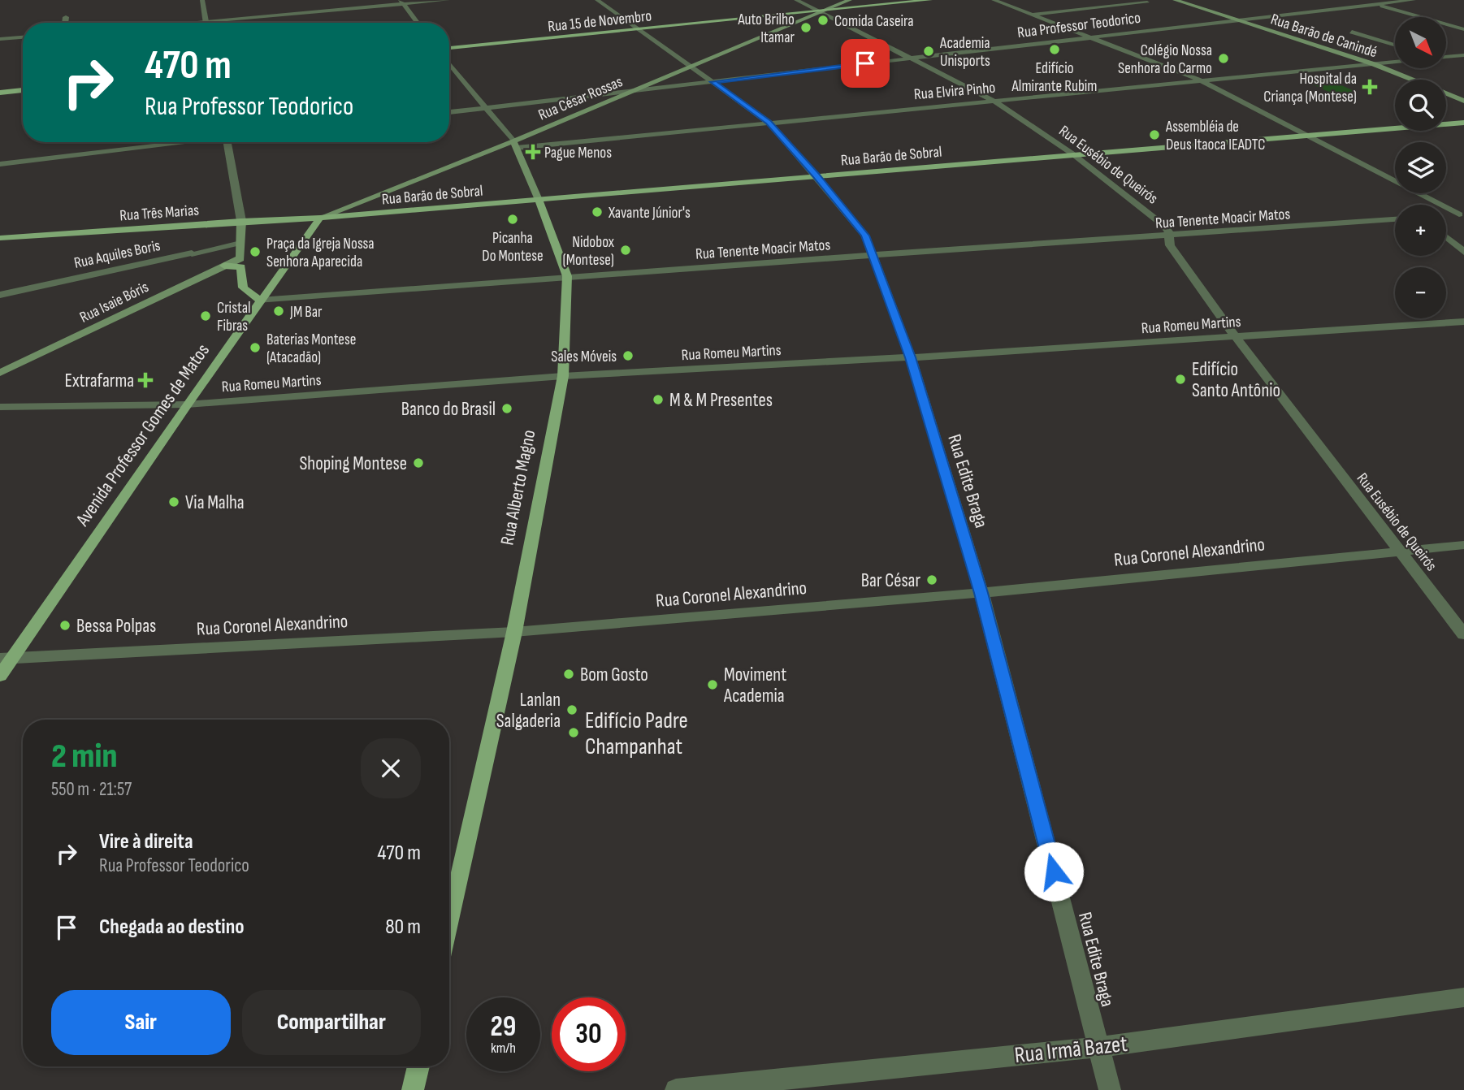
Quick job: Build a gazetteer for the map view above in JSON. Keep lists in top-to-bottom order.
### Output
{
  "streets": {
    "main road": [
      "Rua 15 de Novembro",
      "Rua Barão de Canindé",
      "Rua César Rossas",
      "Rua Barão de Sobral",
      "Rua Três Marias",
      "Rua Isaie Bóris",
      "Avenida Professor Gomes de Matos",
      "Rua Alberto Magno"
    ],
    "street": [
      "Rua Professor Teodorico",
      "Rua Elvira Pinho",
      "Rua Eusébio de Queirós",
      "Rua Tenente Moacir Matos",
      "Rua Aquiles Boris",
      "Rua Romeu Martins",
      "Rua Edite Braga",
      "Rua Coronel Alexandrino",
      "Rua Irmã Bazet"
    ]
  },
  "crossings": [
    ["Rua 15 de Novembro", "Rua César Rossas"],
    ["Rua 15 de Novembro", "Rua Eusébio de Queirós"],
    ["Rua 15 de Novembro", "Rua Edite Braga"],
    ["Rua Professor Teodorico", "Rua Barão de Canindé"],
    ["Rua Professor Teodorico", "Rua César Rossas"],
    ["Rua Professor Teodorico", "Rua Eusébio de Queirós"],
    ["Rua Professor Teodorico", "Rua Edite Braga"],
    ["Rua Professor Teodorico", "Rua Alberto Magno"],
    ["Rua Barão de Canindé", "Rua Elvira Pinho"],
    ["Rua Elvira Pinho", "Rua César Rossas"],
    ["Rua Elvira Pinho", "Rua Eusébio de Queirós"],
    ["Rua Elvira Pinho", "Rua Edite Braga"],
    ["Rua Elvira Pinho", "Rua Alberto Magno"],
    ["Rua César Rossas", "Rua Barão de Sobral"],
    ["Rua César Rossas", "Rua Eusébio de Queirós"],
    ["Rua César Rossas", "Rua Três Marias"],
    ["Rua César Rossas", "Avenida Professor Gomes de Matos"],
    ["Rua César Rossas", "Rua Edite Braga"],
    ["Rua César Rossas", "Rua Alberto Magno"],
    ["Rua Barão de Sobral", "Rua Eusébio de Queirós"],
    ["Rua Barão de Sobral", "Rua Três Marias"],
    ["Rua Barão de Sobral", "Avenida Professor Gomes de Matos"],
    ["Rua Barão de Sobral", "Rua Edite Braga"],
    ["Rua Barão de Sobral", "Rua Alberto Magno"],
    ["Rua Eusébio de Queirós", "Rua Tenente Moacir Matos"],
    ["Rua Eusébio de Queirós", "Rua Romeu Martins"],
    ["Rua Eusébio de Queirós", "Rua Coronel Alexandrino"],
    ["Rua Três Marias", "Avenida Professor Gomes de Matos"],
    ["Rua Tenente Moacir Matos", "Avenida Professor Gomes de Matos"],
    ["Rua Tenente Moacir Matos", "Rua Edite Braga"],
    ["Rua Tenente Moacir Matos", "Rua Alberto Magno"],
    ["Rua Aquiles Boris", "Rua Isaie Bóris"],
    ["Rua Romeu Martins", "Avenida Professor Gomes de Matos"],
    ["Rua Romeu Martins", "Rua Edite Braga"],
    ["Rua Romeu Martins", "Rua Alberto Magno"],
    ["Avenida Professor Gomes de Matos", "Rua Coronel Alexandrino"],
    ["Rua Edite Braga", "Rua Coronel Alexandrino"],
    ["Rua Edite Braga", "Rua Irmã Bazet"],
    ["Rua Alberto Magno", "Rua Coronel Alexandrino"]
  ],
  "places": {
    "other": [
      "Comida Caseira",
      "Auto Brilho Itamar",
      "Edifício Almirante Rubim",
      "Academia Unisports",
      "Colégio Nossa Senhora do Carmo",
      "Assembléia de Deus Itaoca IEADTC",
      "Xavante Júnior's",
      "Picanha Do Montese",
      "Nidobox (Montese)",
      "Praça da Igreja Nossa Senhora Aparecida",
      "JM Bar",
      "Cristal Fibras",
      "Baterias Montese (Atacadão)",
      "Sales Móveis",
      "Edifício Santo Antônio",
      "M & M Presentes",
      "Banco do Brasil",
      "Shoping Montese",
      "Via Malha",
      "Bar César",
      "Bessa Polpas",
      "Bom Gosto",
      "Moviment Academia",
      "Lanlan Salgaderia",
      "Edifício Padre Champanhat"
    ],
    "health": ["Hospital da Criança (Montese)", "Pague Menos", "Extrafarma"]
  },
  "north": "bottom right",
  "page": {
    "map_buttons": ["+", "−"],
    "turn": ["470 m", "Rua Professor Teodorico"],
    "heading": ["2 min", "550 m · 21:57"],
    "list": [
      {
        "name": "Vire à direita",
        "note": "Rua Professor Teodorico",
        "value": "470 m"
      },
      {
        "name": "Chegada ao destino",
        "value": "80 m"
      }
    ],
    "buttons": ["Sair", "Compartilhar"],
    "speed": "29 km/h",
    "limit": "30"
  }
}
